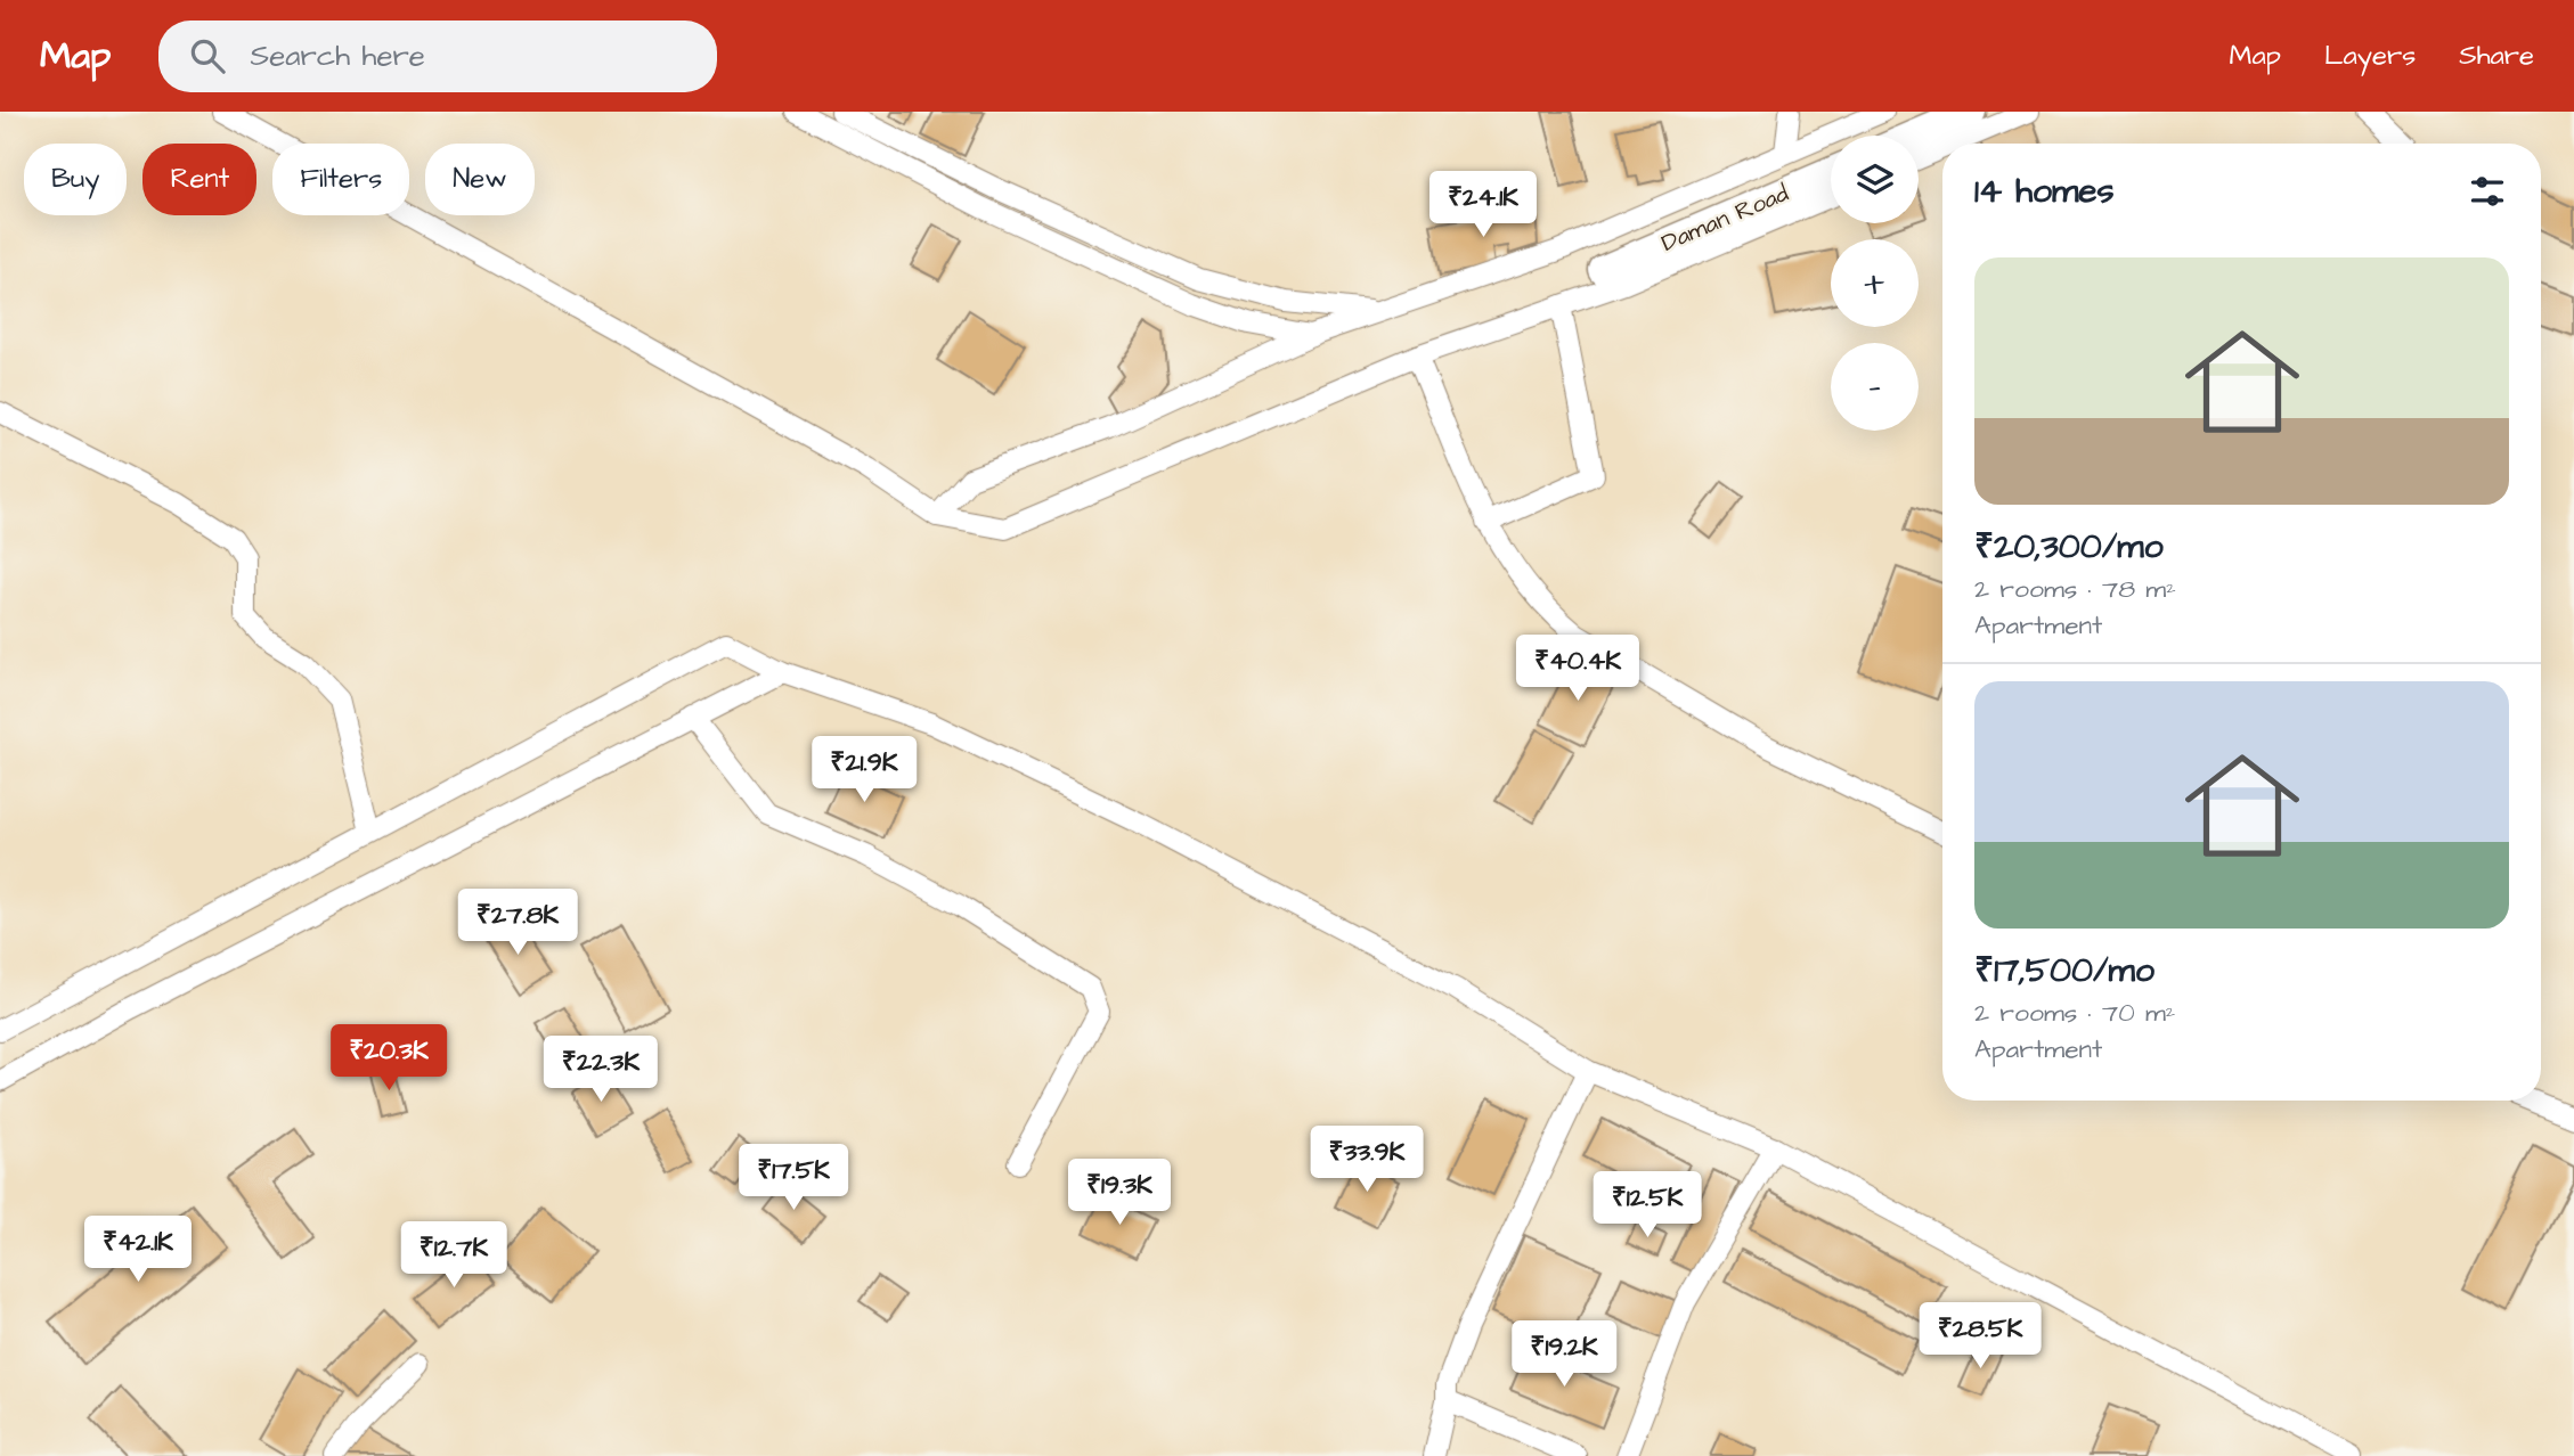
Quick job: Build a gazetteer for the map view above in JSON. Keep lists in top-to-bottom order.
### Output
{
  "streets": {
    "main road": ["Daman Road"]
  },
  "page": {
    "header": "Map",
    "search": "Search here",
    "nav": ["Map", "Layers", "Share"],
    "map_buttons": ["+", "−"],
    "chip": [
      "Buy",
      "Rent",
      "Filters",
      "New"
    ],
    "heading": "14 homes",
    "price": [
      "₹24.1K",
      "₹40.4K",
      "₹21.9K",
      "₹27.8K",
      "₹20.3K",
      "₹22.3K",
      "₹33.9K",
      "₹17.5K",
      "₹19.3K",
      "₹12.5K",
      "₹42.1K",
      "₹12.7K",
      "₹28.5K",
      "₹19.2K"
    ],
    "list": [
      {
        "name": "₹20,300/mo",
        "note": "2 rooms · 78 m² · Apartment"
      },
      {
        "name": "₹17,500/mo",
        "note": "2 rooms · 70 m² · Apartment"
      }
    ]
  }
}
